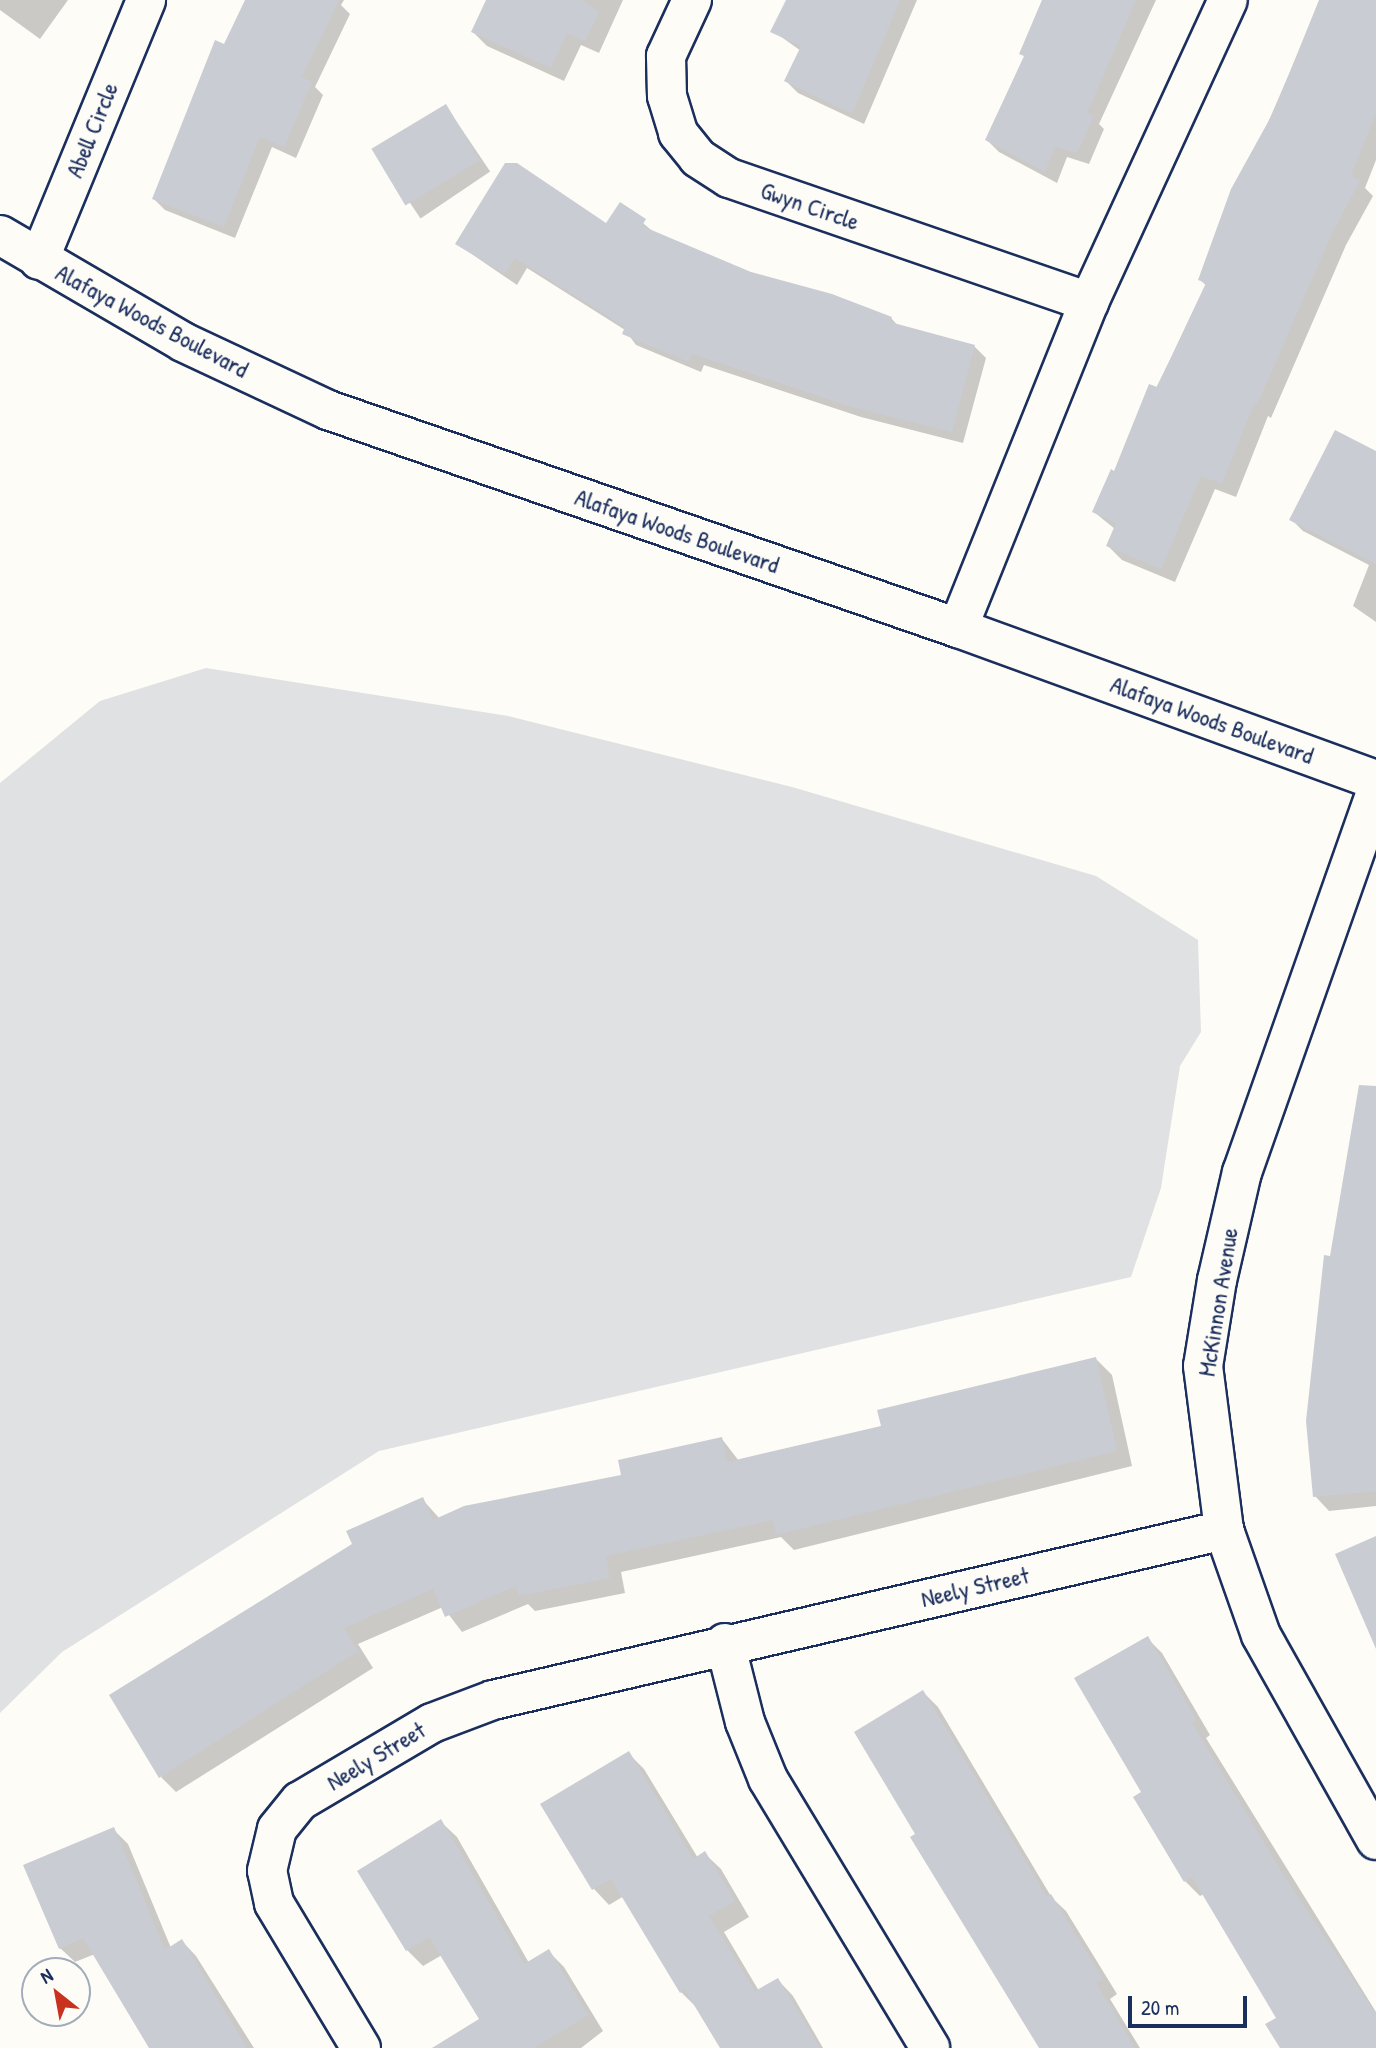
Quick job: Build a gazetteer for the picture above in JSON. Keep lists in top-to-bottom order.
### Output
{
  "streets": {
    "street": [
      "Abell Circle",
      "Gwyn Circle",
      "Alafaya Woods Boulevard",
      "McKinnon Avenue",
      "Neely Street"
    ]
  },
  "crossings": [
    ["Abell Circle", "Alafaya Woods Boulevard"],
    ["McKinnon Avenue", "Neely Street"]
  ],
  "scale_bar": "20 m",
  "north": "top left"
}
